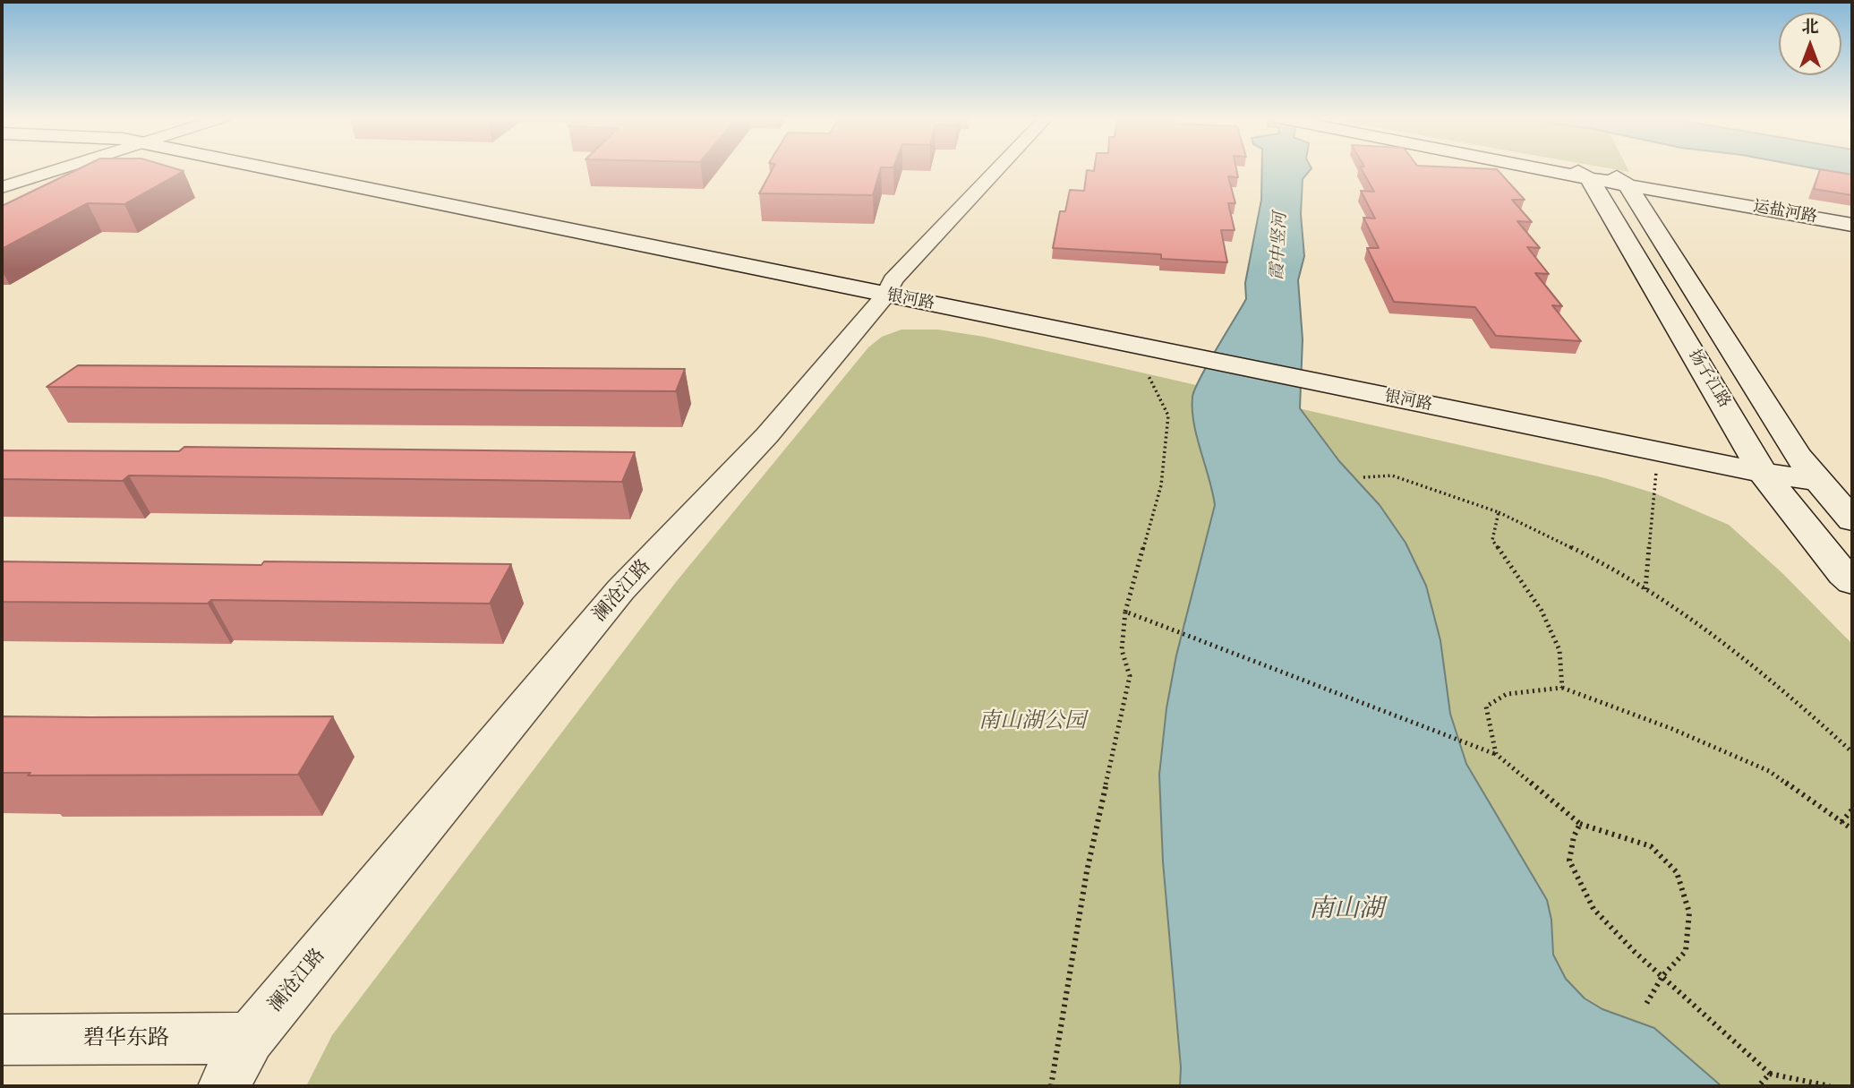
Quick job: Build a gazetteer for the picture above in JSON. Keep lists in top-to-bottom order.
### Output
{
  "streets": {
    "main road": ["运盐河路", "银河路", "扬子江路"],
    "street": ["澜沧江路", "碧华东路"]
  },
  "crossings": [
    ["运盐河路", "扬子江路"],
    ["银河路", "扬子江路"],
    ["银河路", "澜沧江路"],
    ["澜沧江路", "碧华东路"]
  ],
  "water": ["霞中竖河", "南山湖"],
  "parks": ["南山湖公园"],
  "north": "top"
}
